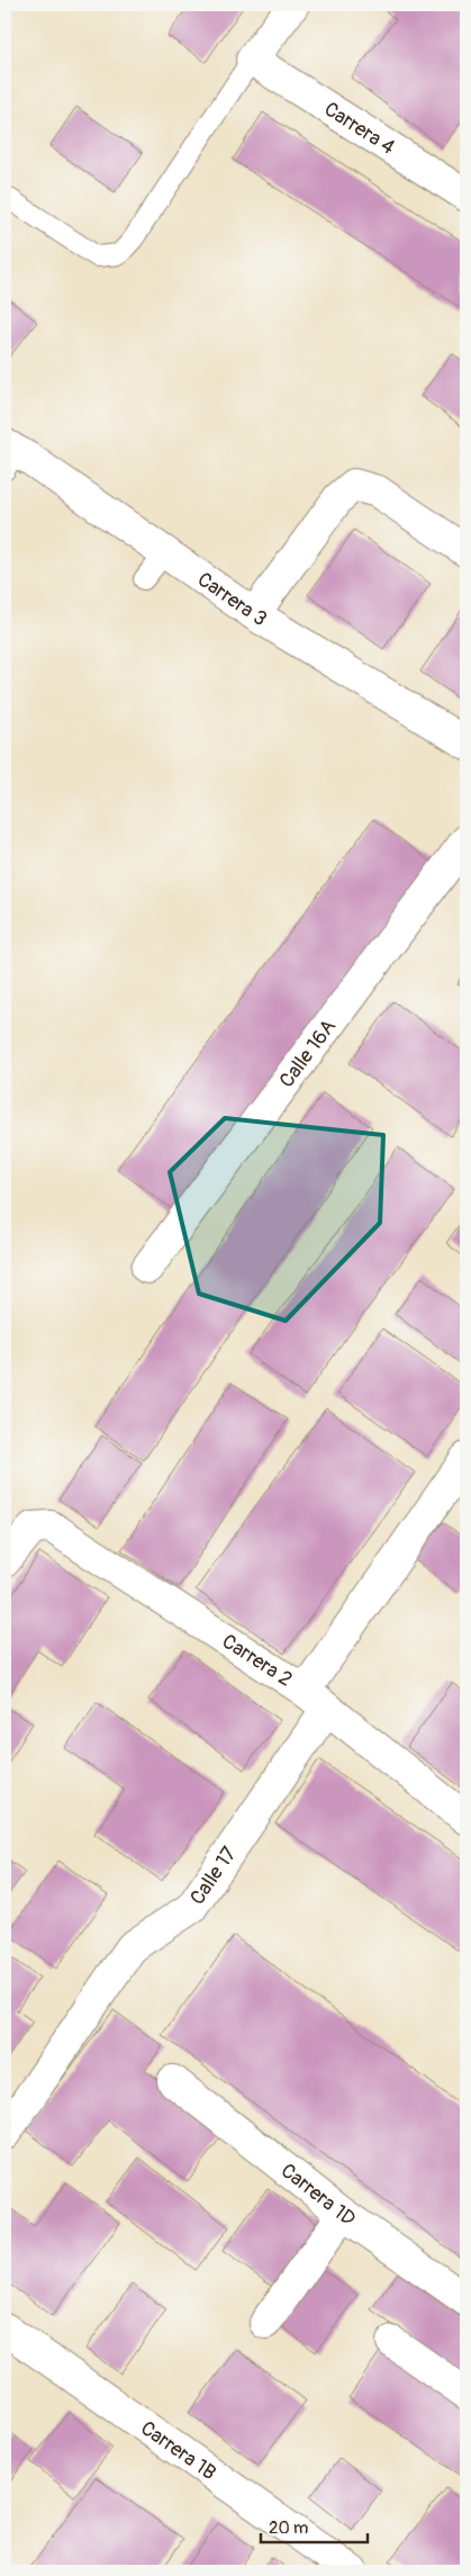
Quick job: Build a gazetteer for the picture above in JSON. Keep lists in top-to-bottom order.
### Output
{
  "streets": {
    "street": [
      "Carrera 4",
      "Carrera 3",
      "Calle 16A",
      "Carrera 2",
      "Calle 17",
      "Carrera 1D",
      "Carrera 1B"
    ]
  },
  "crossings": [
    ["Carrera 2", "Calle 17"]
  ],
  "scale_bar": "20 m"
}
